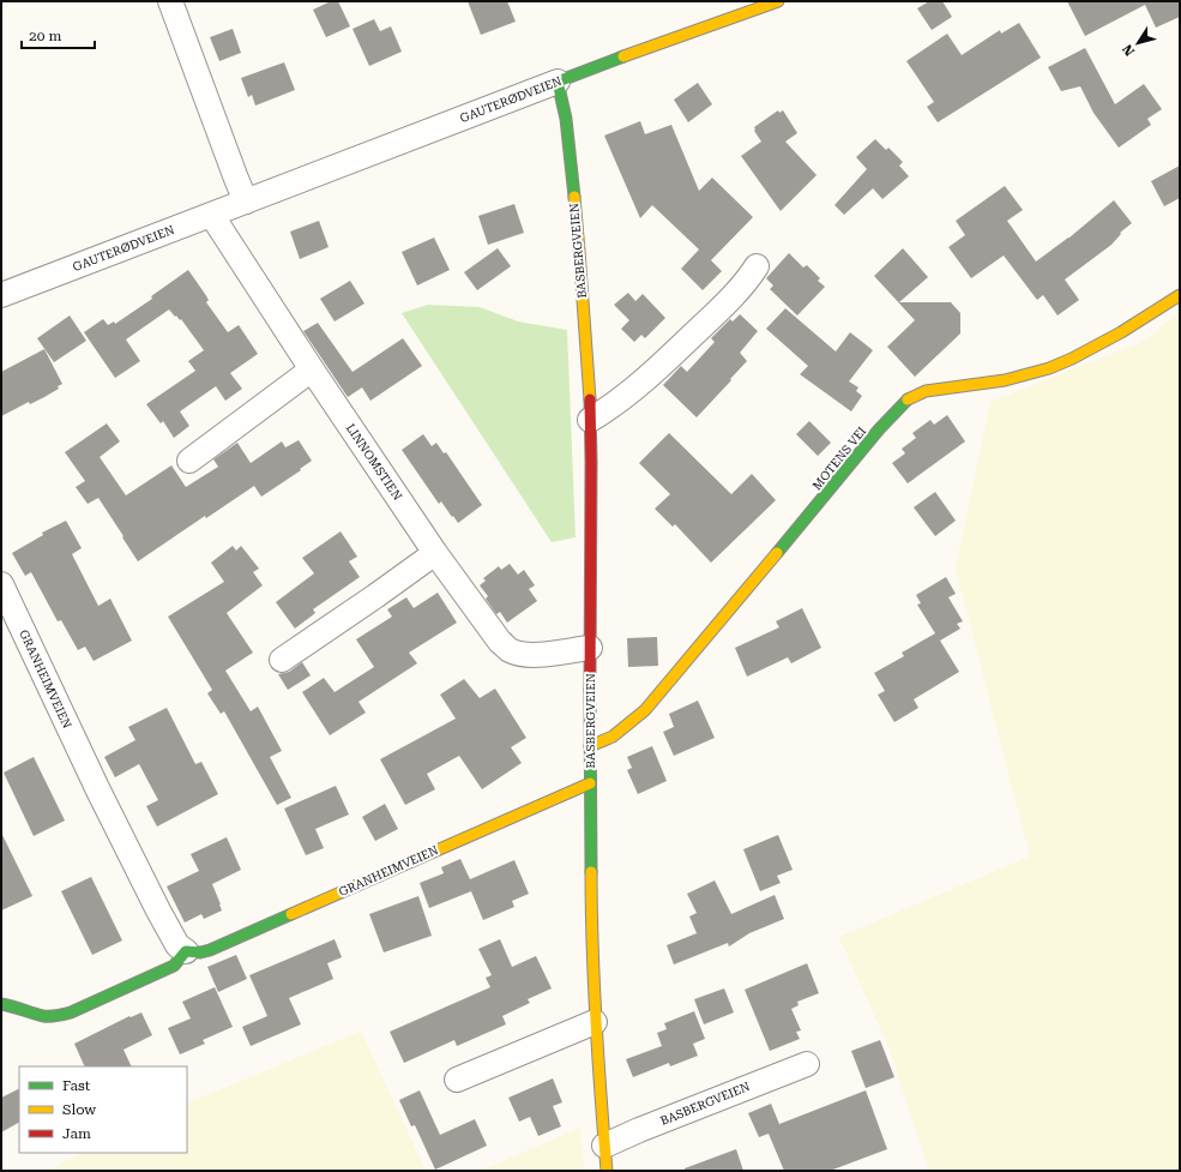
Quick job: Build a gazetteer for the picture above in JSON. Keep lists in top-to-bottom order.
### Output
{
  "streets": {
    "street": [
      "GAUTERØDVEIEN",
      "BASBERGVEIEN",
      "MOTENS VEI",
      "LINNOMSTIEN",
      "GRANHEIMVEIEN"
    ]
  },
  "crossings": [
    ["GAUTERØDVEIEN", "BASBERGVEIEN"],
    ["GAUTERØDVEIEN", "LINNOMSTIEN"],
    ["BASBERGVEIEN", "MOTENS VEI"],
    ["BASBERGVEIEN", "LINNOMSTIEN"],
    ["BASBERGVEIEN", "GRANHEIMVEIEN"]
  ],
  "legend": ["Fast", "Slow", "Jam"],
  "scale_bar": "20 m",
  "north": "bottom left"
}
